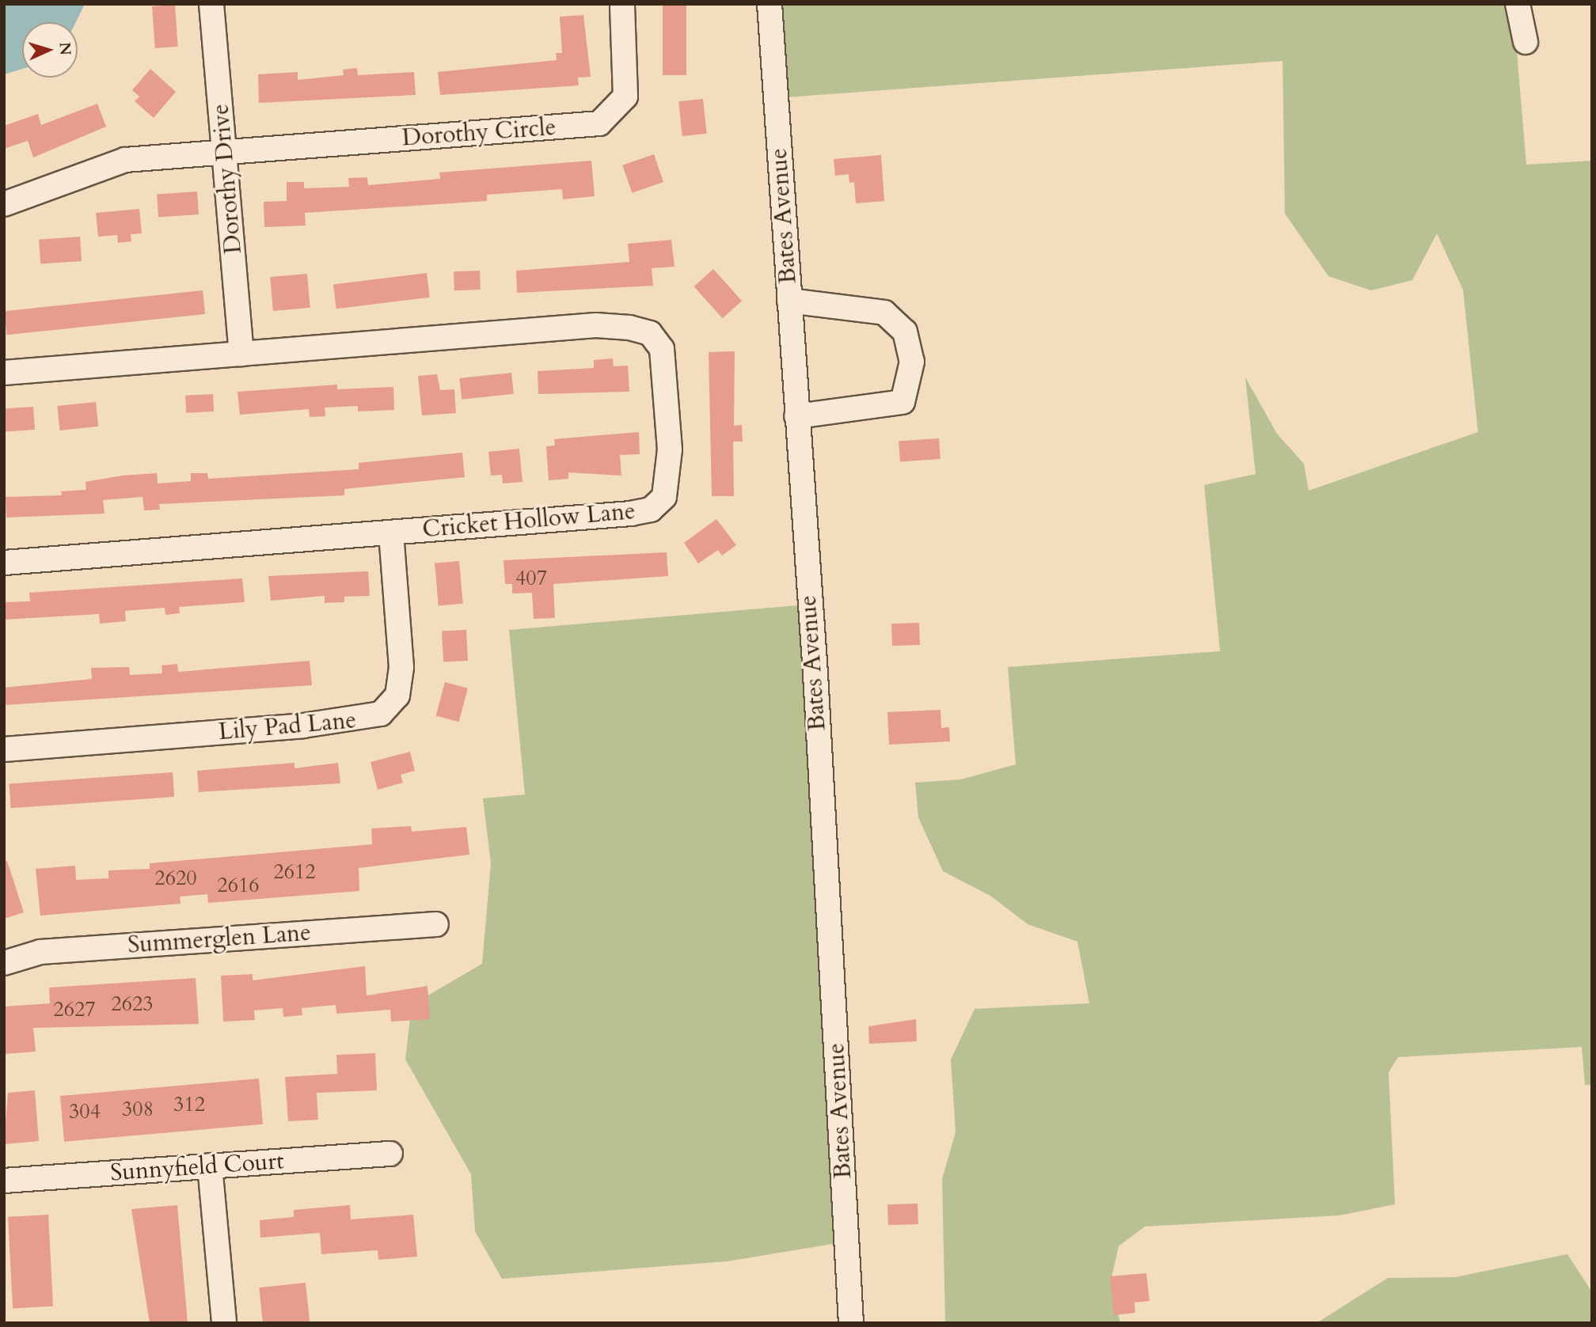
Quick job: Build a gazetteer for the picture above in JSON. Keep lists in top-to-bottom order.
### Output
{
  "streets": {
    "street": [
      "Dorothy Circle",
      "Dorothy Drive",
      "Bates Avenue",
      "Cricket Hollow Lane",
      "Lily Pad Lane",
      "Summerglen Lane",
      "Sunnyfield Court"
    ]
  },
  "crossings": [
    ["Dorothy Circle", "Dorothy Drive"],
    ["Dorothy Drive", "Cricket Hollow Lane"],
    ["Cricket Hollow Lane", "Lily Pad Lane"]
  ],
  "house_numbers": [
    "407",
    "2612",
    "2620",
    "2616",
    "2623",
    "2627",
    "312",
    "308",
    "304"
  ],
  "north": "right"
}
